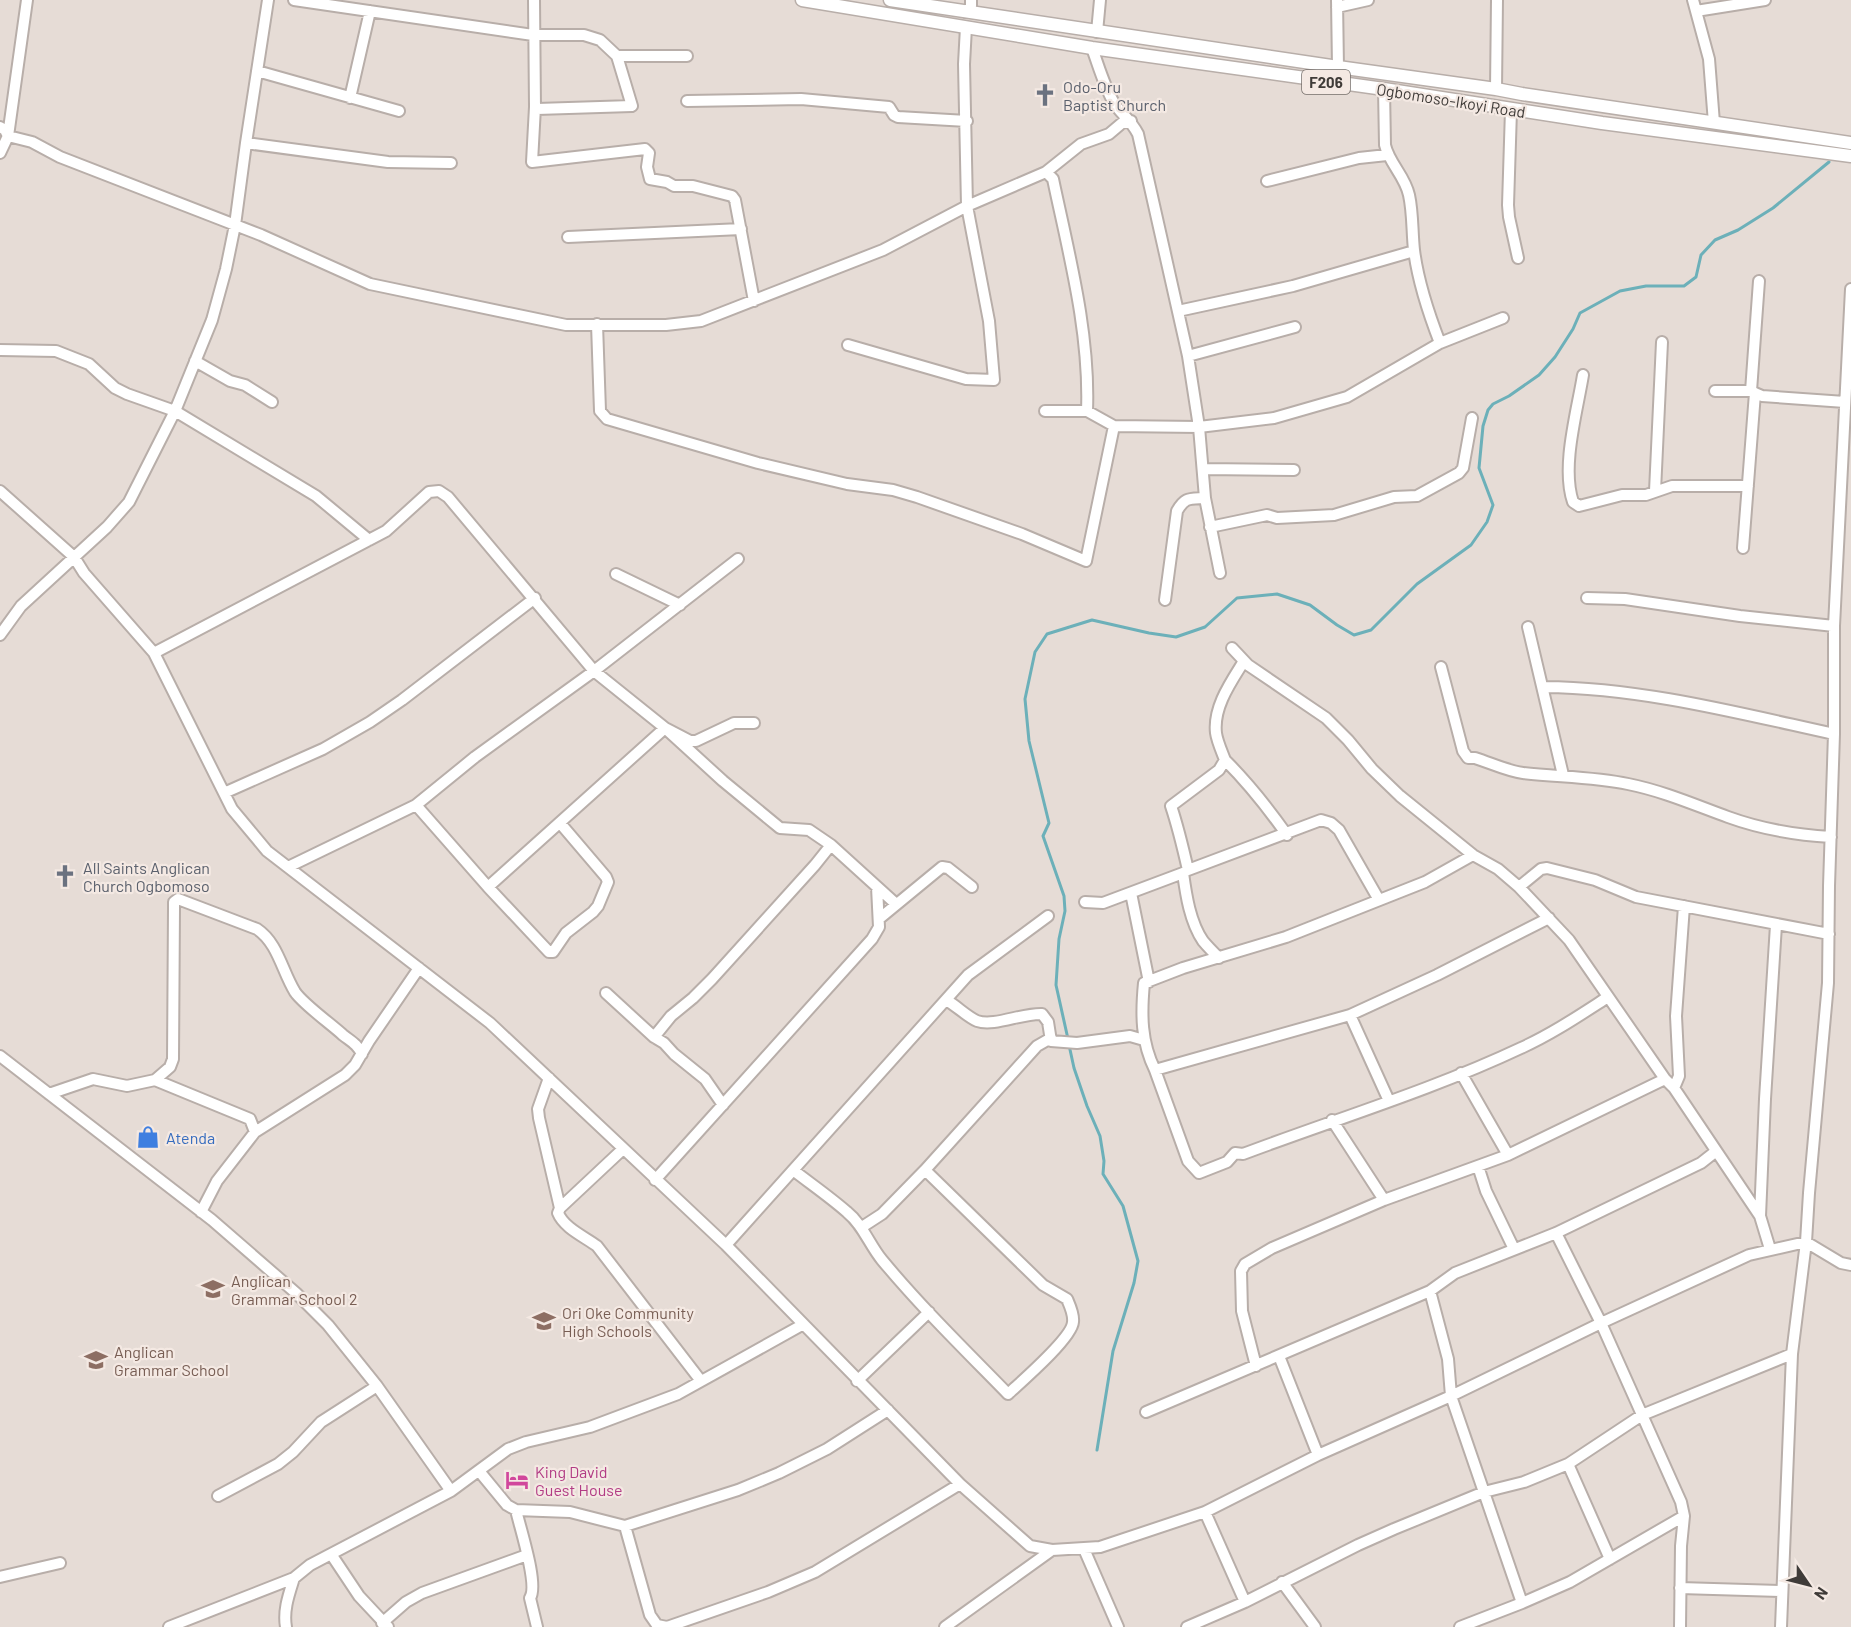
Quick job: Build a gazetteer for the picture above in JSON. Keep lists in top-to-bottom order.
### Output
{
  "streets": {
    "main road": ["F206", "Ogbomoso-Ikoyi Road"]
  },
  "places": {
    "church": ["Odo-Oru Baptist Church", "All Saints Anglican Church Ogbomoso"],
    "shop": ["Atenda"],
    "school or university": ["Anglican Grammar School 2", "Ori Oke Community High Schools", "Anglican Grammar School"],
    "hotel": ["King David Guest House"]
  },
  "north": "bottom right"
}
